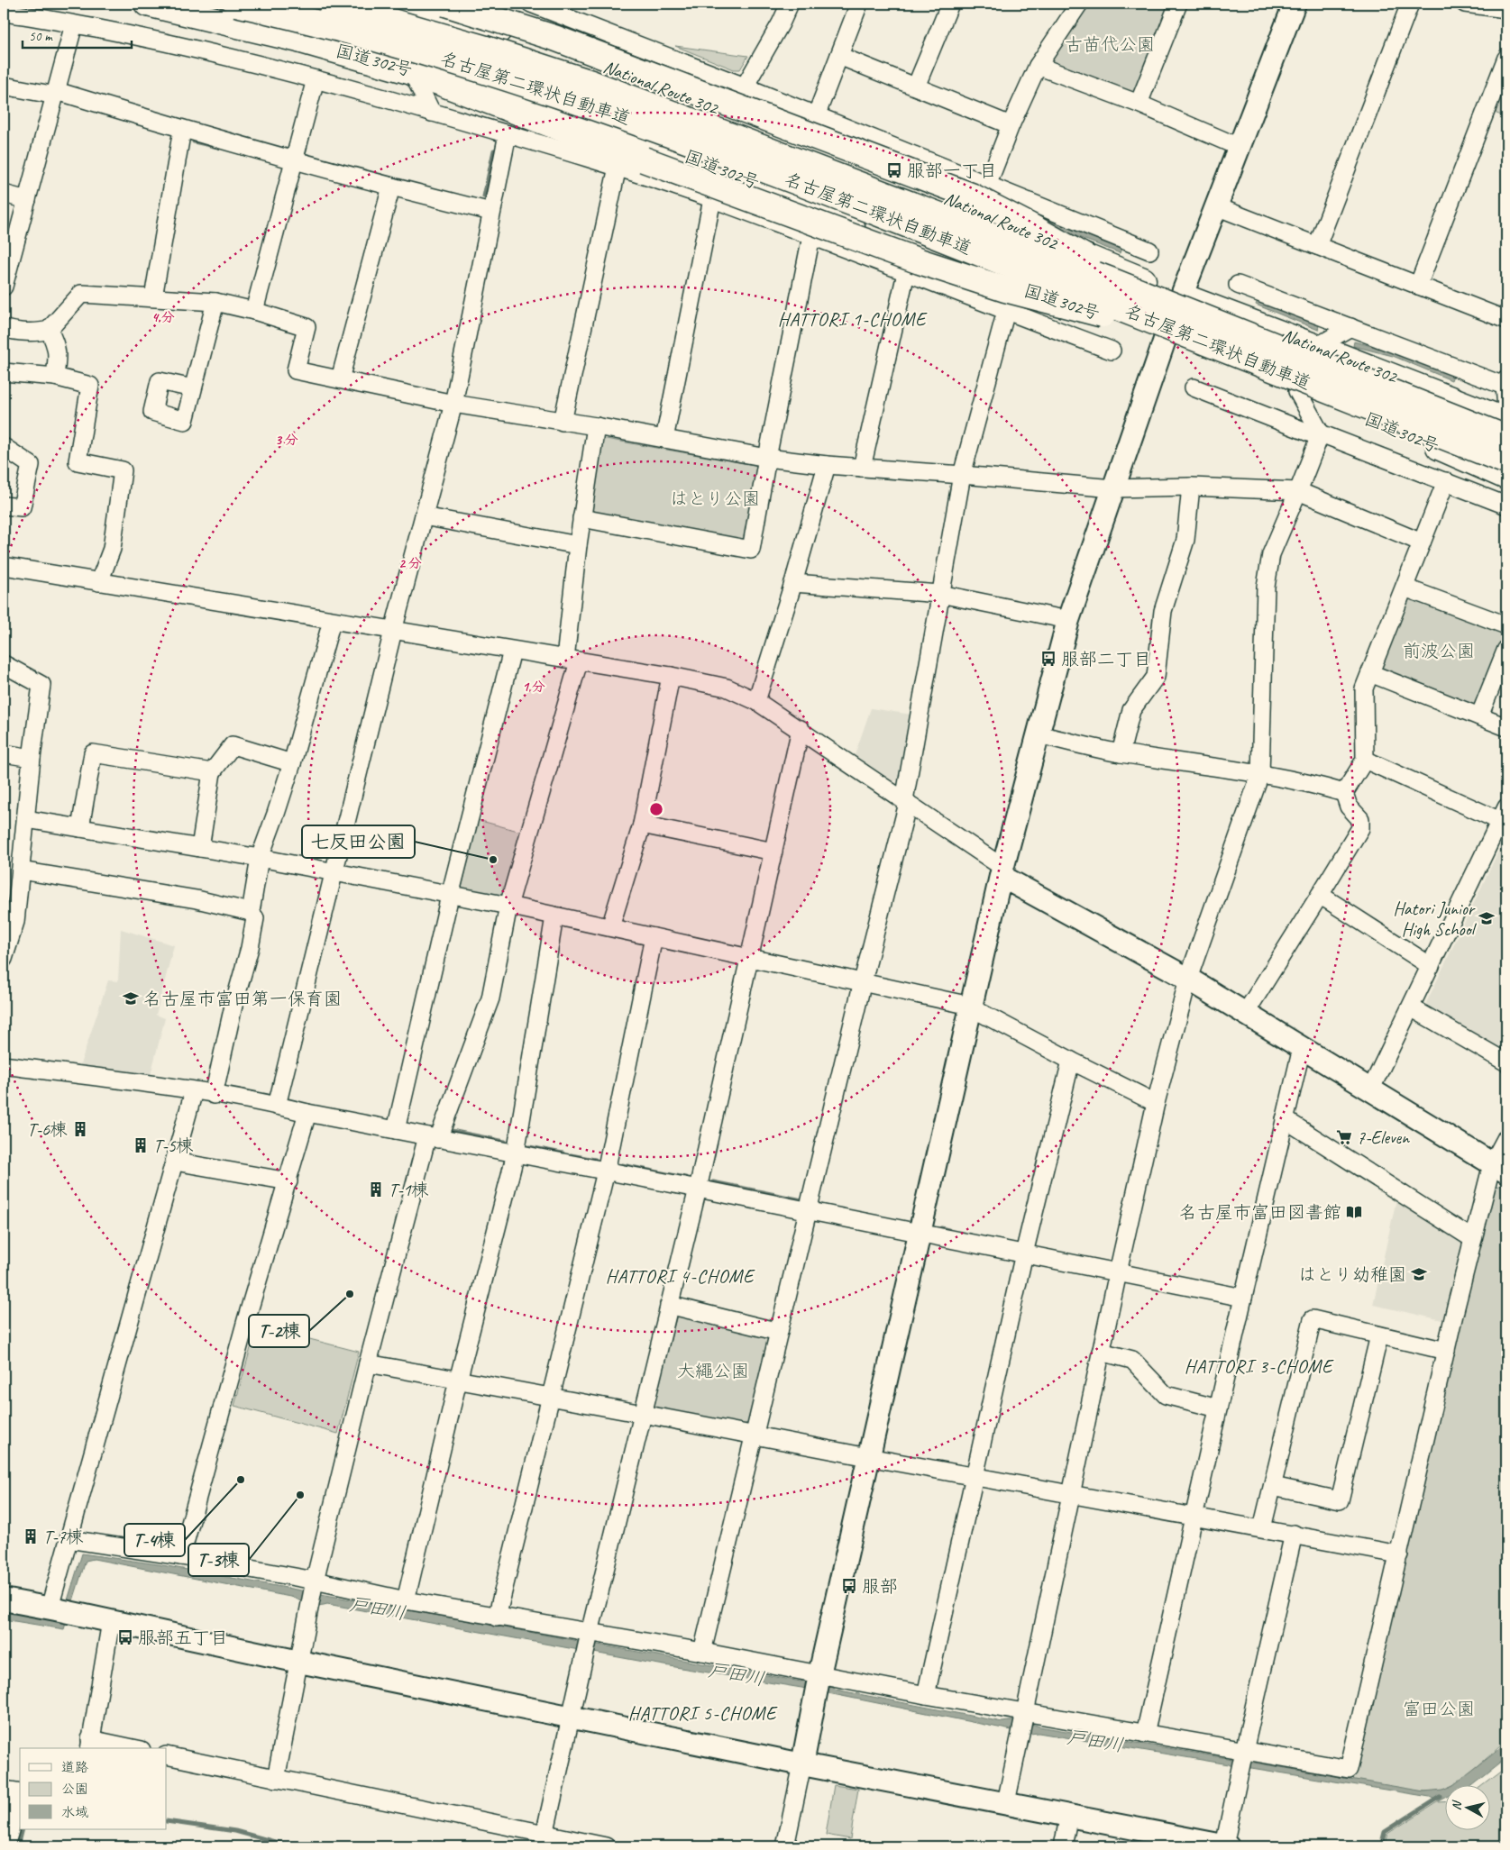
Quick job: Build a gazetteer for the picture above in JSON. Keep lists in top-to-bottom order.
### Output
{
  "streets": {
    "highway": ["国道302号", "National Route 302", "名古屋第二環状自動車道"]
  },
  "crossings": [
    ["National Route 302", "名古屋第二環状自動車道"]
  ],
  "districts": [
    "HATTORI 1-CHOME",
    "HATTORI 4-CHOME",
    "HATTORI 3-CHOME",
    "HATTORI 5-CHOME"
  ],
  "water": ["戸田川"],
  "parks": [
    "古苗代公園",
    "はとり公園",
    "前波公園",
    "大繩公園",
    "富田公園"
  ],
  "places": {
    "bus stop": [
      "服部一丁目",
      "服部二丁目",
      "服部",
      "服部五丁目"
    ],
    "other": [
      "七反田公園",
      "T-2棟",
      "T-4棟",
      "T-3棟"
    ],
    "school or university": ["Hatori Junior High School", "名古屋市富田第一保育園", "はとり幼稚園"],
    "building": [
      "T-6棟",
      "T-5棟",
      "T-1棟",
      "T-7棟"
    ],
    "supermarket": ["7-Eleven"],
    "library": ["名古屋市富田図書館"]
  },
  "legend": ["道路", "公園", "水域"],
  "scale_bar": "50 m",
  "north": "left",
  "rings": [
    "4 分",
    "3 分",
    "2 分",
    "1 分"
  ]
}
